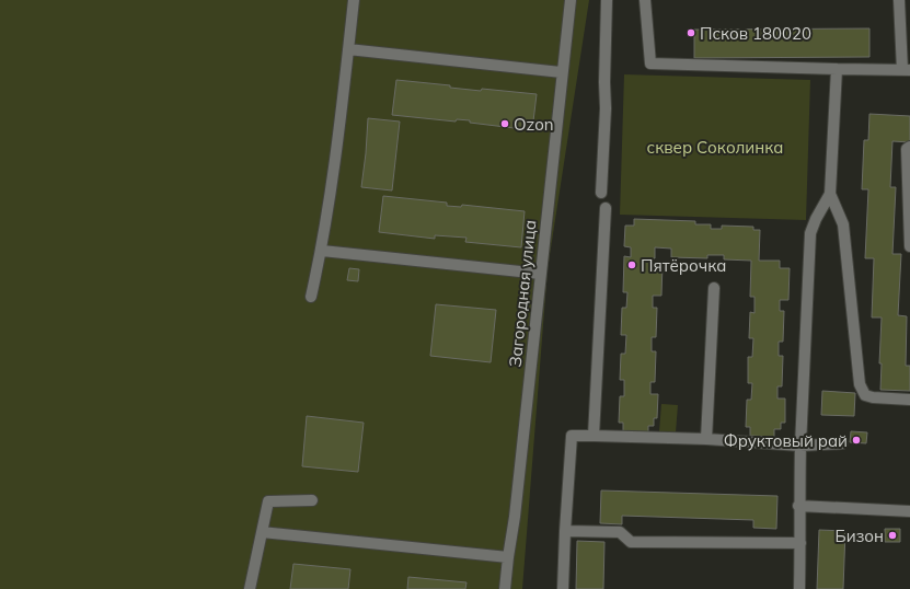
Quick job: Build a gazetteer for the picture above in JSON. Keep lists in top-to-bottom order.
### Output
{
  "streets": {
    "street": ["Загородная улица"]
  },
  "parks": ["сквер Соколинка"],
  "places": [
    "Псков 180020",
    "Ozon",
    "Пятёрочка",
    "Фруктовый рай",
    "Бизон"
  ]
}
